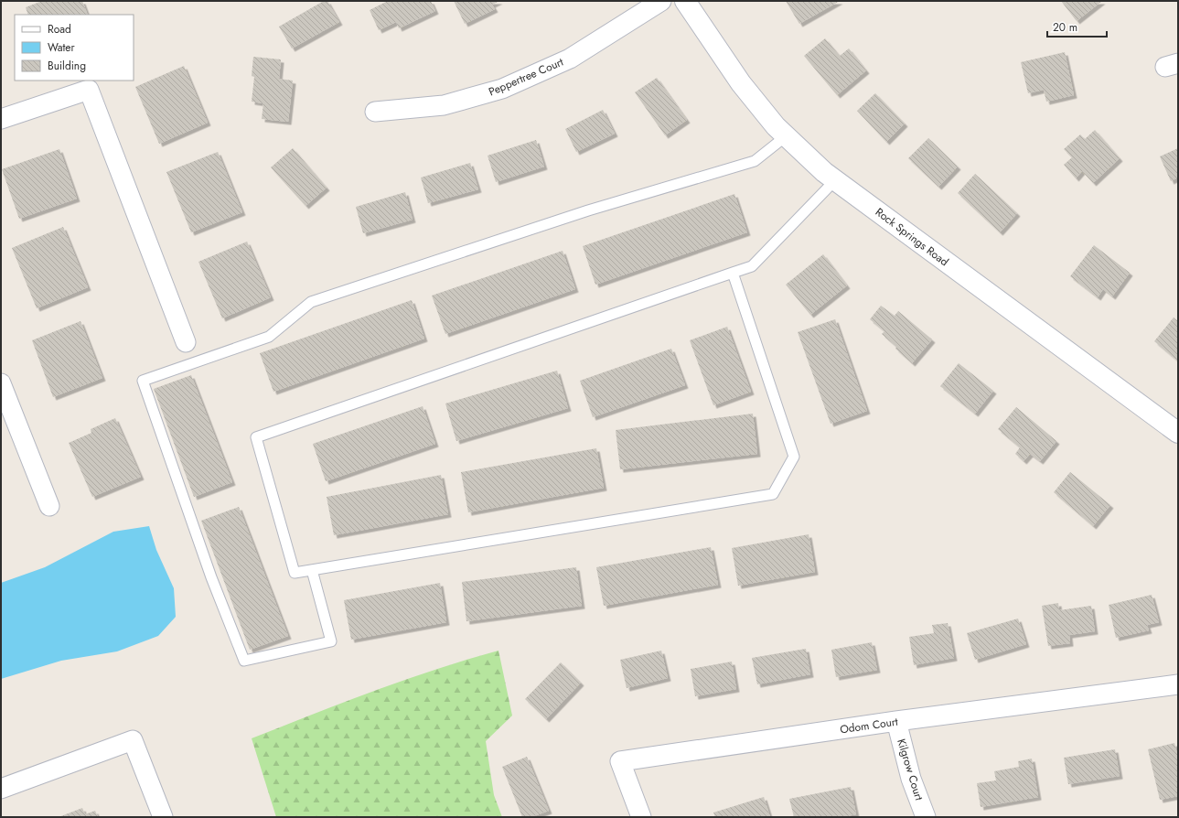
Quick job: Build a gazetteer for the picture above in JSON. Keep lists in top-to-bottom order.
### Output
{
  "streets": {
    "street": [
      "Peppertree Court",
      "Rock Springs Road",
      "Odom Court",
      "Kilgrow Court"
    ]
  },
  "crossings": [
    ["Odom Court", "Kilgrow Court"]
  ],
  "legend": ["Road", "Water", "Building"],
  "scale_bar": "20 m"
}
